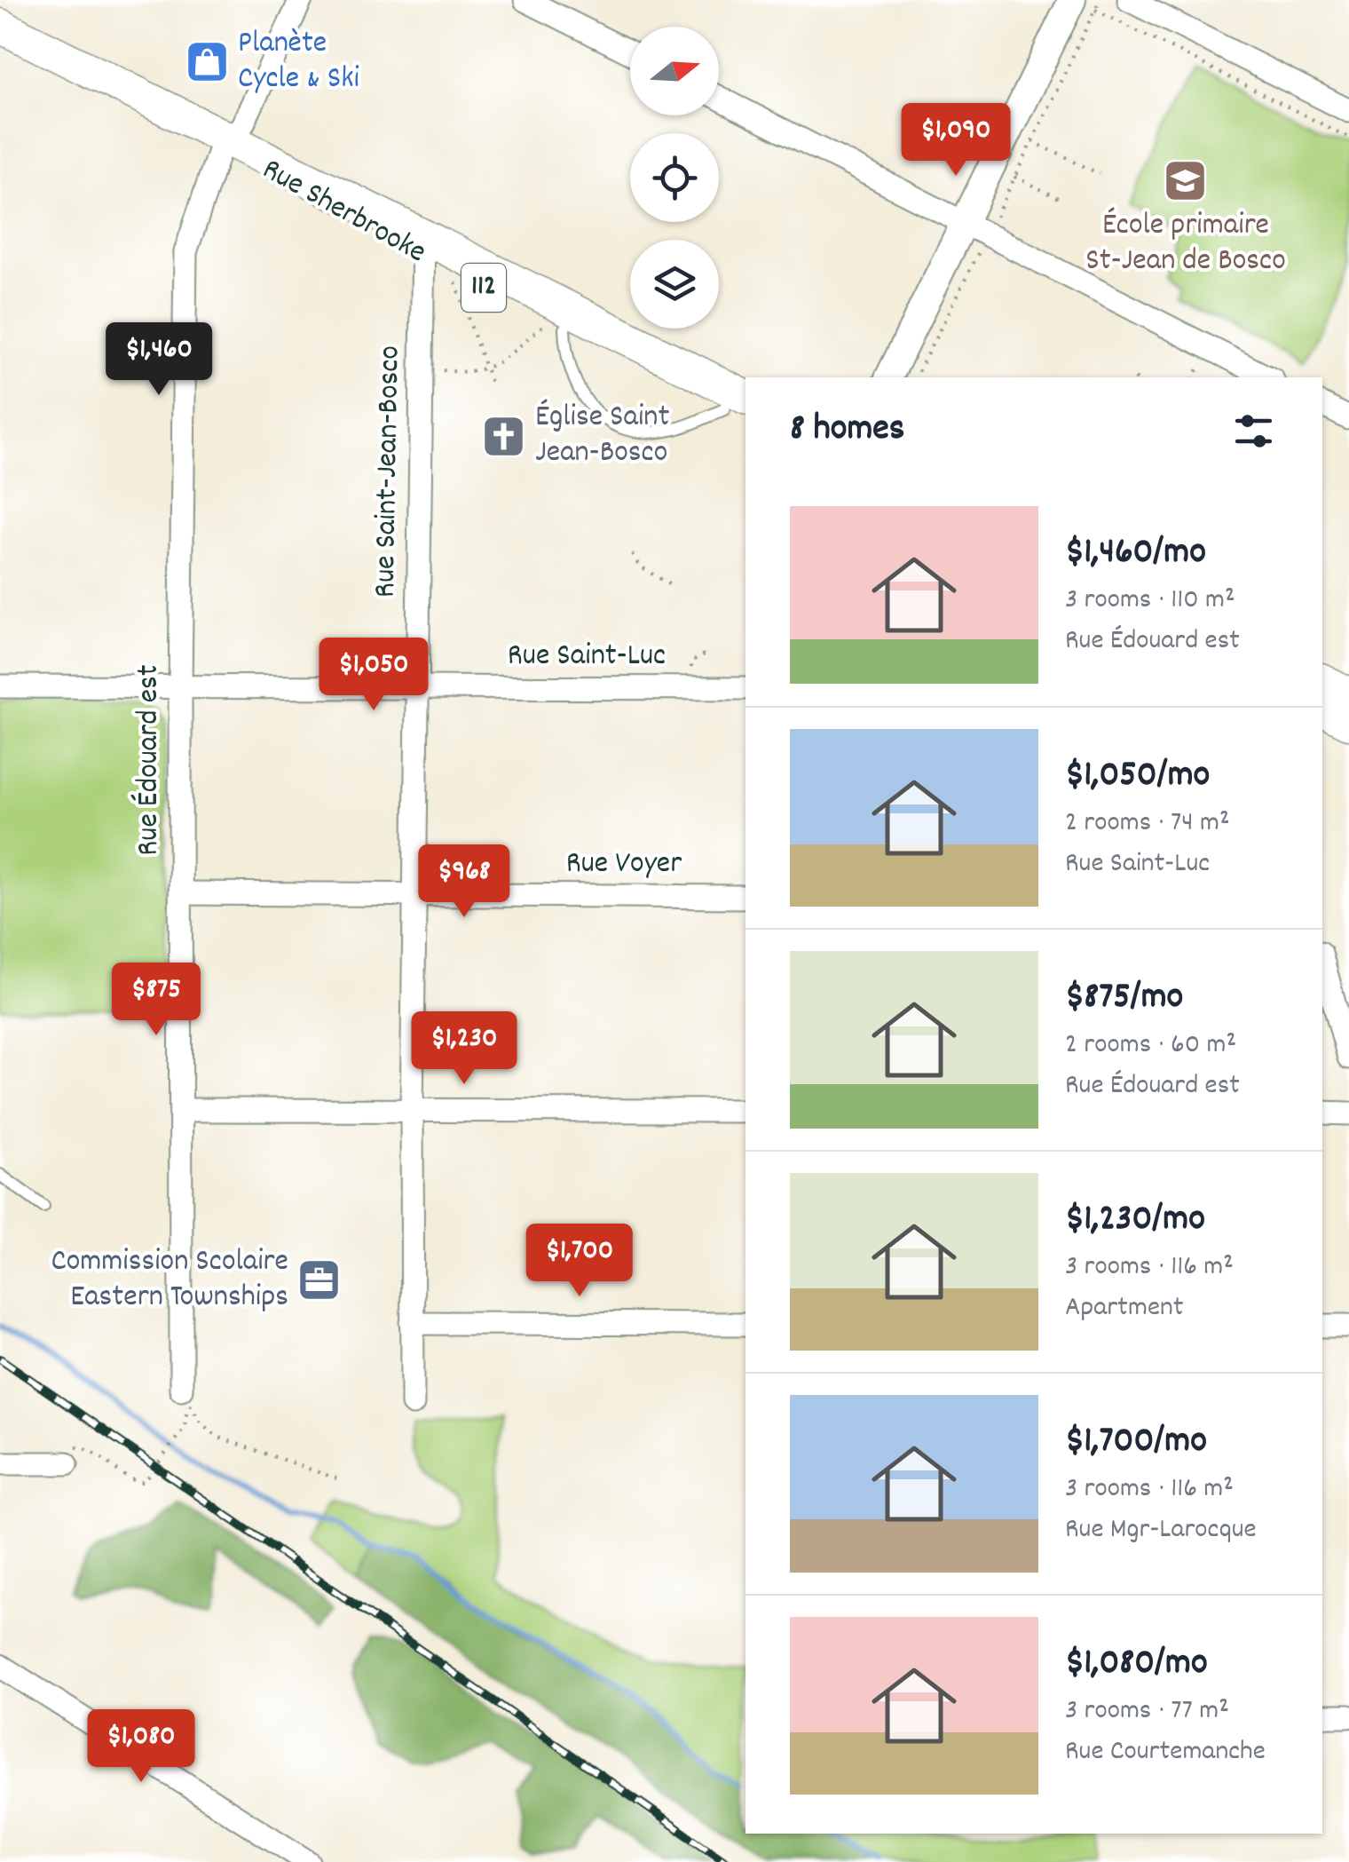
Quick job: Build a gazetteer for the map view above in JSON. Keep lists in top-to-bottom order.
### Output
{
  "streets": {
    "main road": ["Rue Sherbrooke", "112"],
    "street": [
      "Rue Saint-Jean-Bosco",
      "Rue Saint-Luc",
      "Rue Édouard est",
      "Rue Voyer"
    ]
  },
  "crossings": [
    ["Rue Sherbrooke", "Rue Saint-Jean-Bosco"],
    ["Rue Sherbrooke", "Rue Édouard est"],
    ["Rue Saint-Jean-Bosco", "Rue Saint-Luc"],
    ["Rue Saint-Jean-Bosco", "Rue Voyer"],
    ["Rue Saint-Luc", "Rue Édouard est"],
    ["Rue Édouard est", "Rue Voyer"]
  ],
  "places": {
    "shop": ["Planète Cycle & Ski"],
    "school or university": ["École primaire St-Jean de Bosco"],
    "church": ["Église Saint Jean-Bosco"],
    "office": ["Commission Scolaire Eastern Townships"]
  },
  "north": "right",
  "page": {
    "price": [
      "$1,090",
      "$1,460",
      "$1,050",
      "$968",
      "$875",
      "$1,230",
      "$1,700",
      "$1,080"
    ],
    "heading": "8 homes",
    "list": [
      {
        "name": "$1,460/mo",
        "note": "3 rooms · 110 m² · Rue Édouard est"
      },
      {
        "name": "$1,050/mo",
        "note": "2 rooms · 74 m² · Rue Saint-Luc"
      },
      {
        "name": "$875/mo",
        "note": "2 rooms · 60 m² · Rue Édouard est"
      },
      {
        "name": "$1,230/mo",
        "note": "3 rooms · 116 m² · Apartment"
      },
      {
        "name": "$1,700/mo",
        "note": "3 rooms · 116 m² · Rue Mgr-Larocque"
      },
      {
        "name": "$1,080/mo",
        "note": "3 rooms · 77 m² · Rue Courtemanche"
      }
    ]
  }
}
